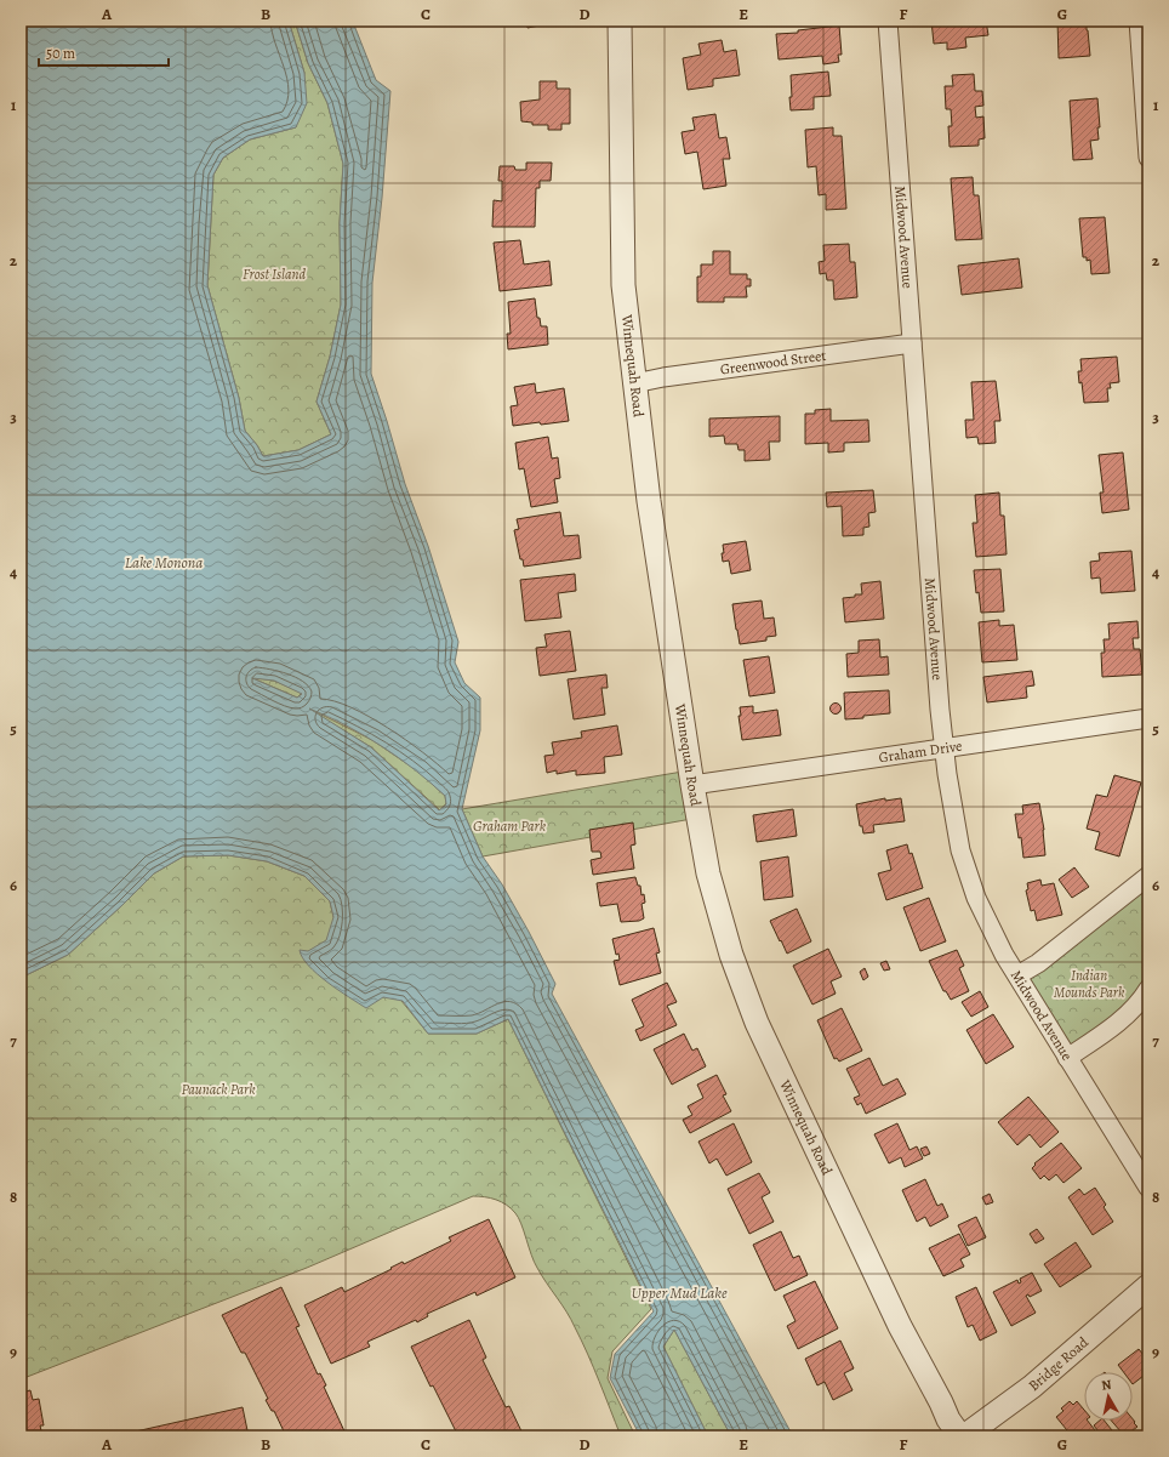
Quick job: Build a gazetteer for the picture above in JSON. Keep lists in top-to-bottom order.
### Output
{
  "streets": {
    "street": [
      "Midwood Avenue",
      "Greenwood Street",
      "Winnequah Road",
      "Graham Drive",
      "Bridge Road"
    ]
  },
  "crossings": [
    ["Midwood Avenue", "Greenwood Street"],
    ["Midwood Avenue", "Graham Drive"],
    ["Greenwood Street", "Winnequah Road"],
    ["Winnequah Road", "Graham Drive"]
  ],
  "water": ["Lake Monona", "Upper Mud Lake"],
  "parks": [
    "Frost Island",
    "Graham Park",
    "Indian Mounds Park",
    "Paunack Park"
  ],
  "scale_bar": "50 m",
  "north": "top",
  "grid": {
    "columns": [
      "A",
      "B",
      "C",
      "D",
      "E",
      "F",
      "G"
    ],
    "rows": [
      "1",
      "2",
      "3",
      "4",
      "5",
      "6",
      "7",
      "8",
      "9"
    ]
  }
}
